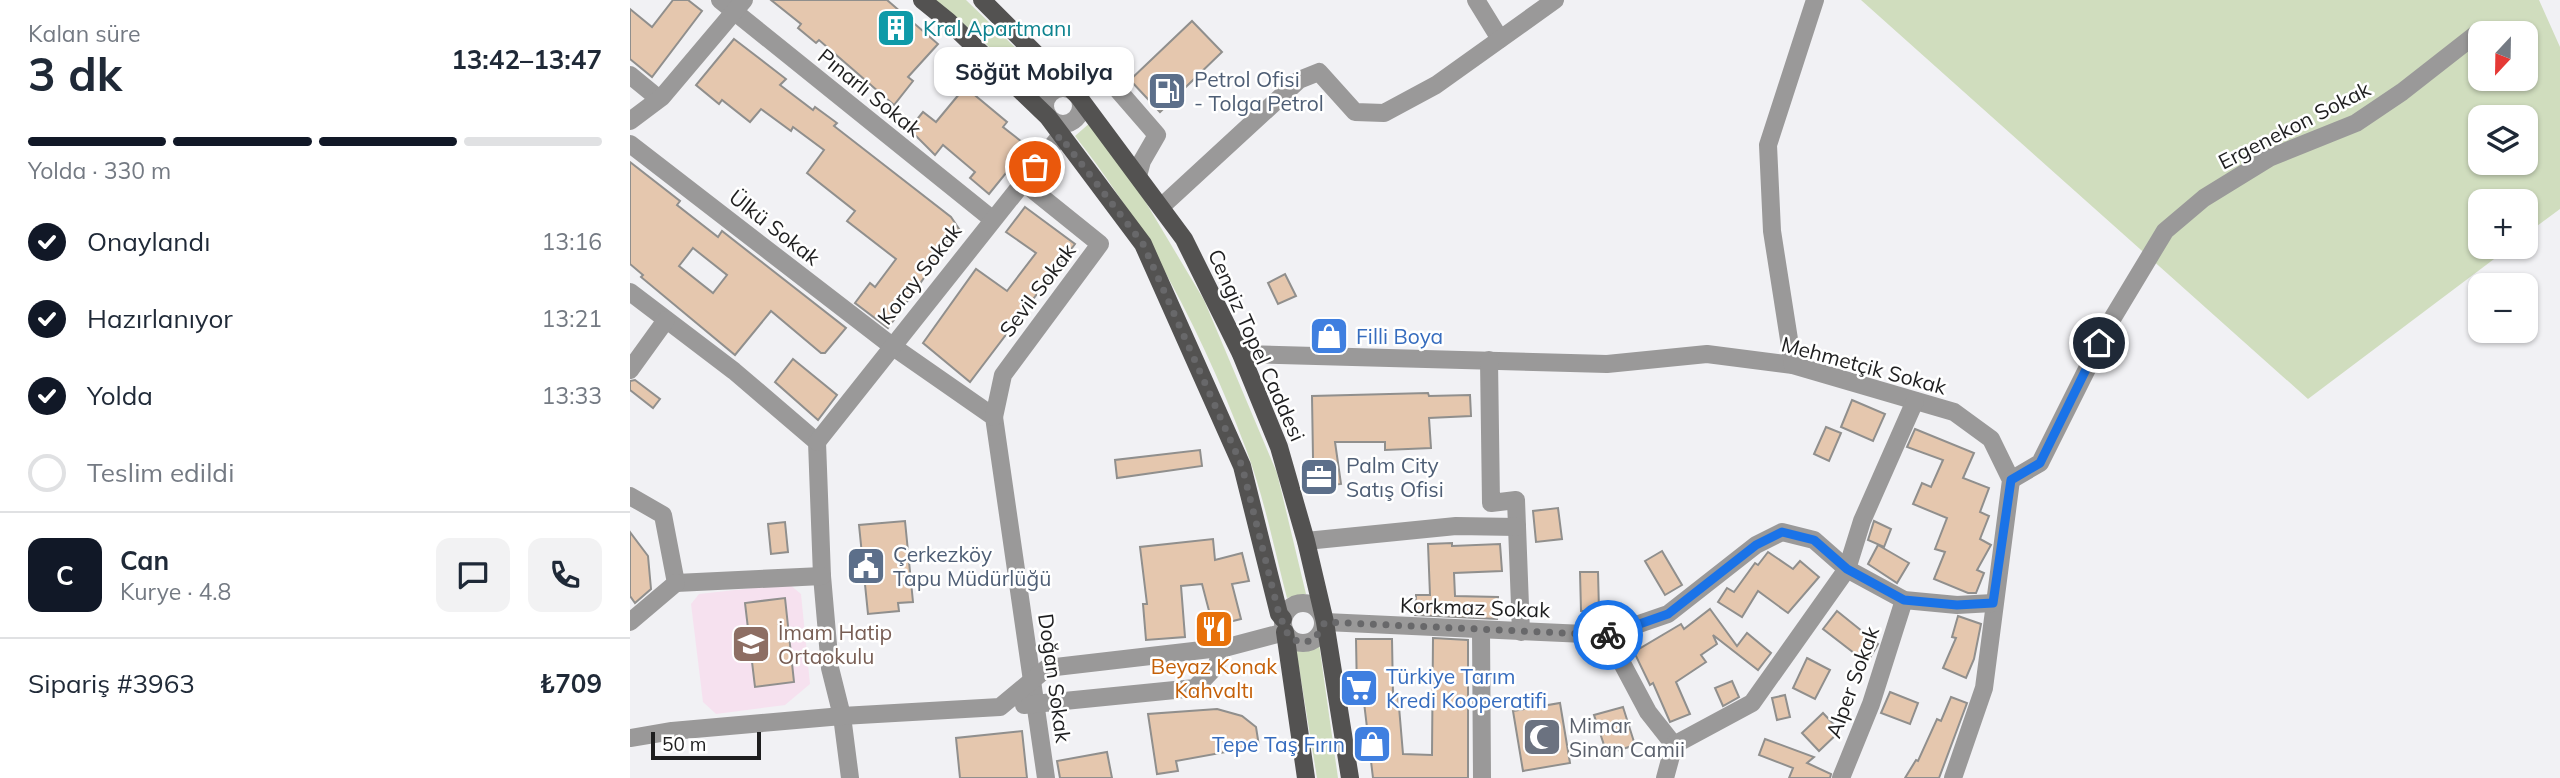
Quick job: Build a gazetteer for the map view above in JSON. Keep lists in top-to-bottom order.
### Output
{
  "streets": {
    "main road": ["Cengiz Topel Caddesi"],
    "street": [
      "Pınarlı Sokak",
      "Ergenekon Sokak",
      "Ülkü Sokak",
      "Koray Sokak",
      "Sevil Sokak",
      "Mehmetçik Sokak",
      "Korkmaz Sokak",
      "Doğan Sokak",
      "Alper Sokak"
    ]
  },
  "crossings": [
    ["Pınarlı Sokak", "Koray Sokak"],
    ["Ergenekon Sokak", "Mehmetçik Sokak"],
    ["Ülkü Sokak", "Koray Sokak"],
    ["Koray Sokak", "Sevil Sokak"],
    ["Sevil Sokak", "Doğan Sokak"],
    ["Cengiz Topel Caddesi", "Mehmetçik Sokak"],
    ["Cengiz Topel Caddesi", "Korkmaz Sokak"],
    ["Korkmaz Sokak", "Alper Sokak"]
  ],
  "places": {
    "building": ["Kral Apartmanı"],
    "fuel station": ["Petrol Ofisi - Tolga Petrol"],
    "other": ["Söğüt Mobilya"],
    "shop": ["Filli Boya", "Tepe Taş Fırın"],
    "office": ["Palm City Satış Ofisi"],
    "public building": ["Çerkezköy Tapu Müdürlüğü"],
    "restaurant": ["Beyaz Konak Kahvaltı"],
    "school or university": ["İmam Hatip Ortaokulu"],
    "supermarket": ["Türkiye Tarım Kredi Kooperatifi"],
    "mosque": ["Mimar Sinan Camii"]
  },
  "scale_bar": "50 m",
  "north": "bottom",
  "page": {
    "heading": ["3 dk", "Kalan süre", "13:42–13:47"],
    "panel": [
      "Can",
      "Kurye · 4.8",
      "Sipariş #3963",
      "₺709"
    ],
    "map_buttons": ["+", "−"],
    "bubble": "Söğüt Mobilya",
    "bar": "Yolda · 330 m",
    "list": [
      ["Onaylandı", "13:16"],
      ["Hazırlanıyor", "13:21"],
      ["Yolda", "13:33"],
      "Teslim edildi"
    ],
    "round": "C",
    "scale": "50 m"
  }
}
